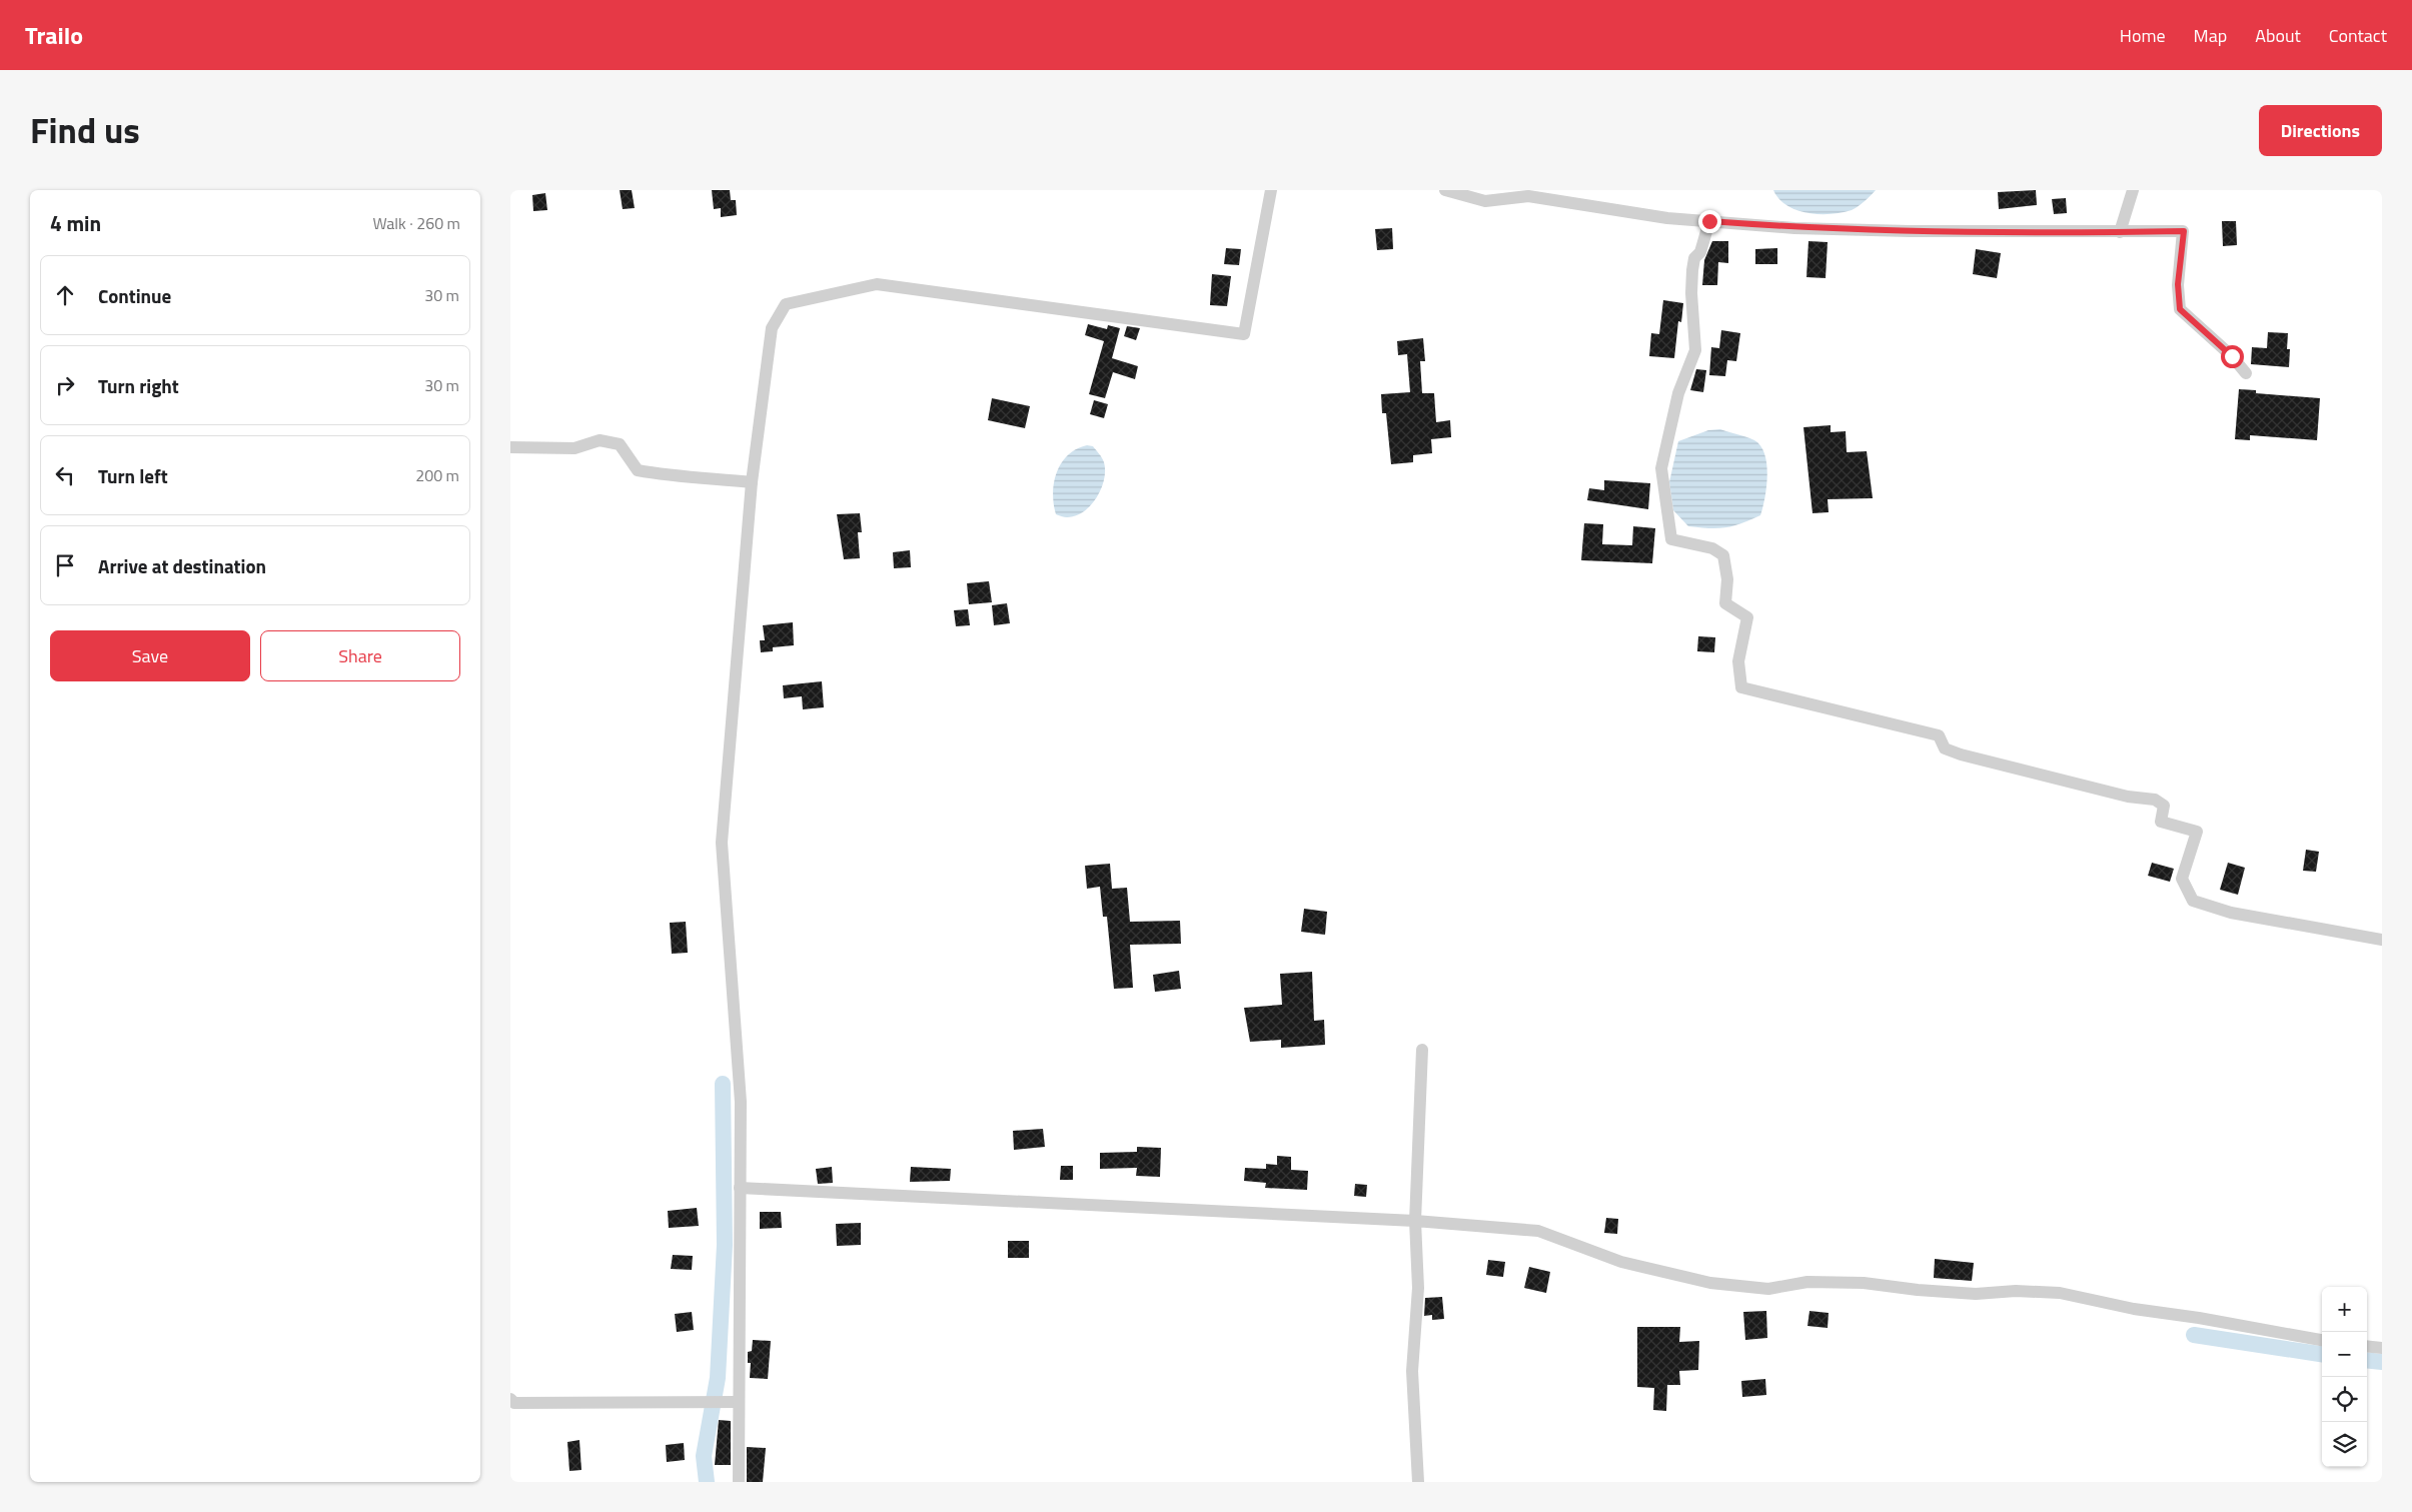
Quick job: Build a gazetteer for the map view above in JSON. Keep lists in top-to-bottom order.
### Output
{
  "page": {
    "header": "Trailo",
    "nav": [
      "Home",
      "Map",
      "About",
      "Contact"
    ],
    "title": "Find us",
    "buttons": [
      "Directions",
      ["Save", "Share"]
    ],
    "heading": ["4 min", "Walk · 260 m"],
    "list": [
      ["Continue", "30 m"],
      ["Turn right", "30 m"],
      ["Turn left", "200 m"],
      "Arrive at destination"
    ],
    "map_buttons": ["+", "−"]
  }
}
